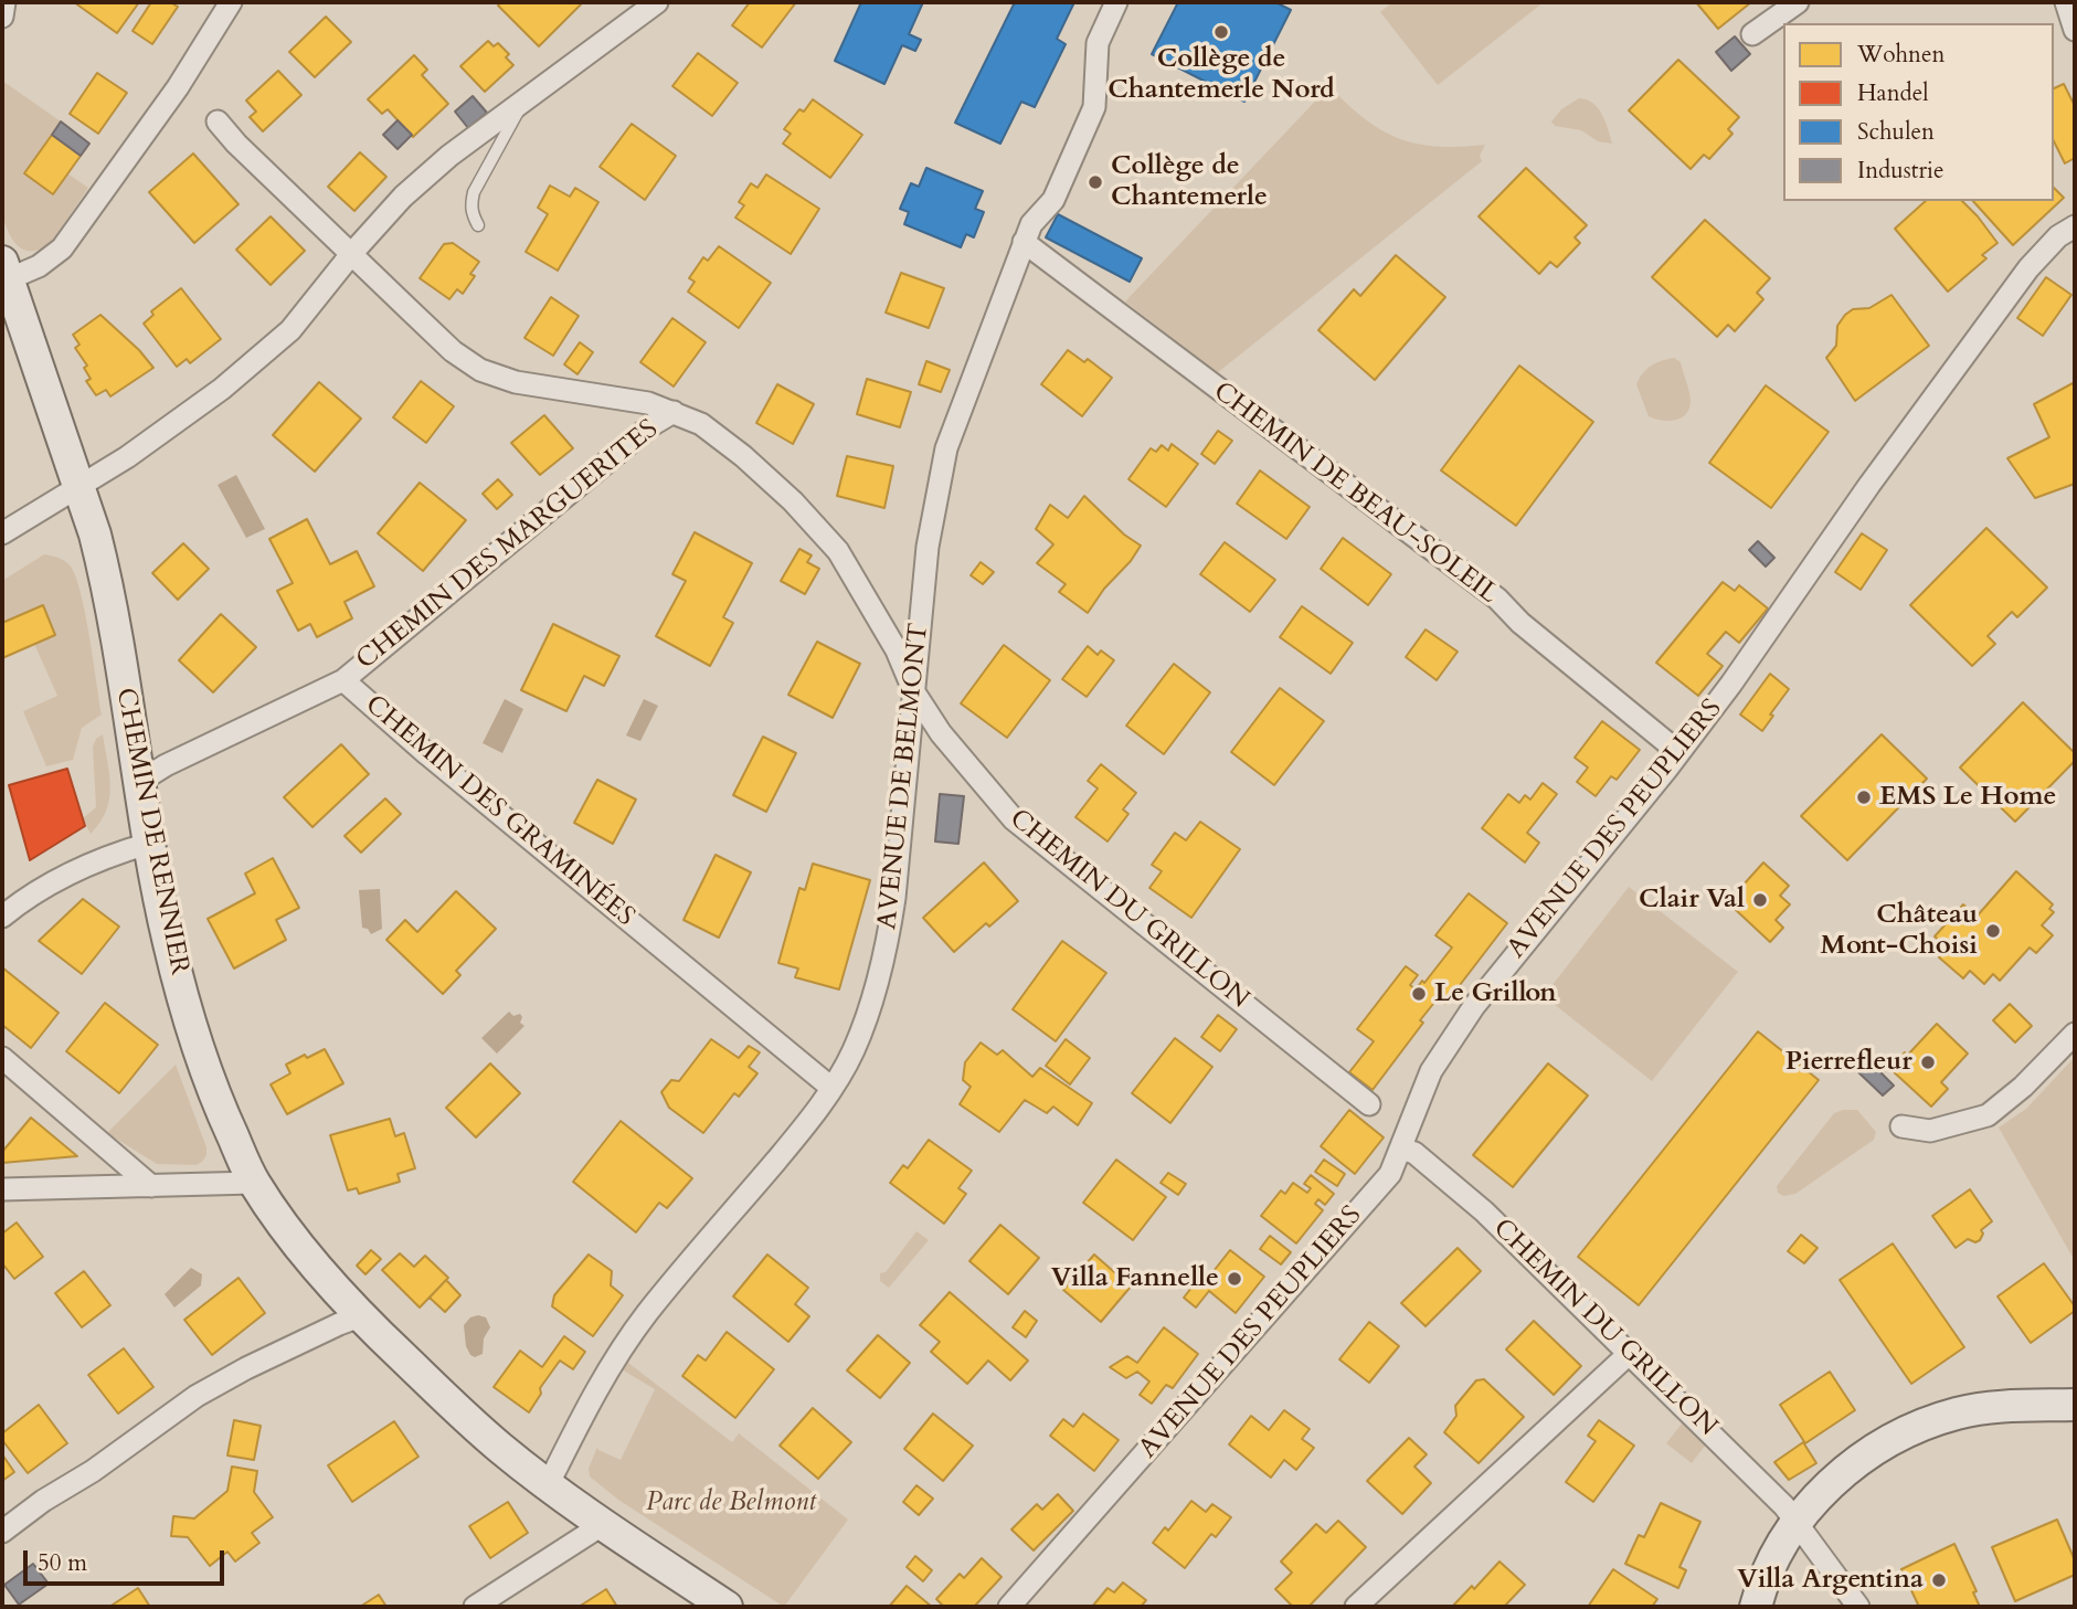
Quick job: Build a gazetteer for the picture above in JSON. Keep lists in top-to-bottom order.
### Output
{
  "streets": {
    "street": [
      "CHEMIN DE BEAU-SOLEIL",
      "CHEMIN DES MARGUERITES",
      "AVENUE DE BELMONT",
      "CHEMIN DES GRAMINÉES",
      "AVENUE DES PEUPLIERS",
      "CHEMIN DE RENNIER",
      "CHEMIN DU GRILLON"
    ]
  },
  "crossings": [
    ["CHEMIN DE BEAU-SOLEIL", "AVENUE DE BELMONT"],
    ["CHEMIN DE BEAU-SOLEIL", "AVENUE DES PEUPLIERS"],
    ["CHEMIN DES MARGUERITES", "CHEMIN DES GRAMINÉES"],
    ["CHEMIN DES MARGUERITES", "CHEMIN DU GRILLON"],
    ["AVENUE DE BELMONT", "CHEMIN DES GRAMINÉES"],
    ["AVENUE DE BELMONT", "CHEMIN DE RENNIER"],
    ["AVENUE DE BELMONT", "CHEMIN DU GRILLON"],
    ["CHEMIN DES GRAMINÉES", "CHEMIN DE RENNIER"],
    ["AVENUE DES PEUPLIERS", "CHEMIN DU GRILLON"]
  ],
  "parks": ["Parc de Belmont"],
  "places": [
    "Collège de Chantemerle Nord",
    "Collège de Chantemerle",
    "EMS Le Home",
    "Clair Val",
    "Château Mont-Choisi",
    "Le Grillon",
    "Pierrefleur",
    "Villa Fannelle",
    "Villa Argentina"
  ],
  "legend": [
    "Wohnen",
    "Handel",
    "Schulen",
    "Industrie"
  ],
  "scale_bar": "50 m"
}
